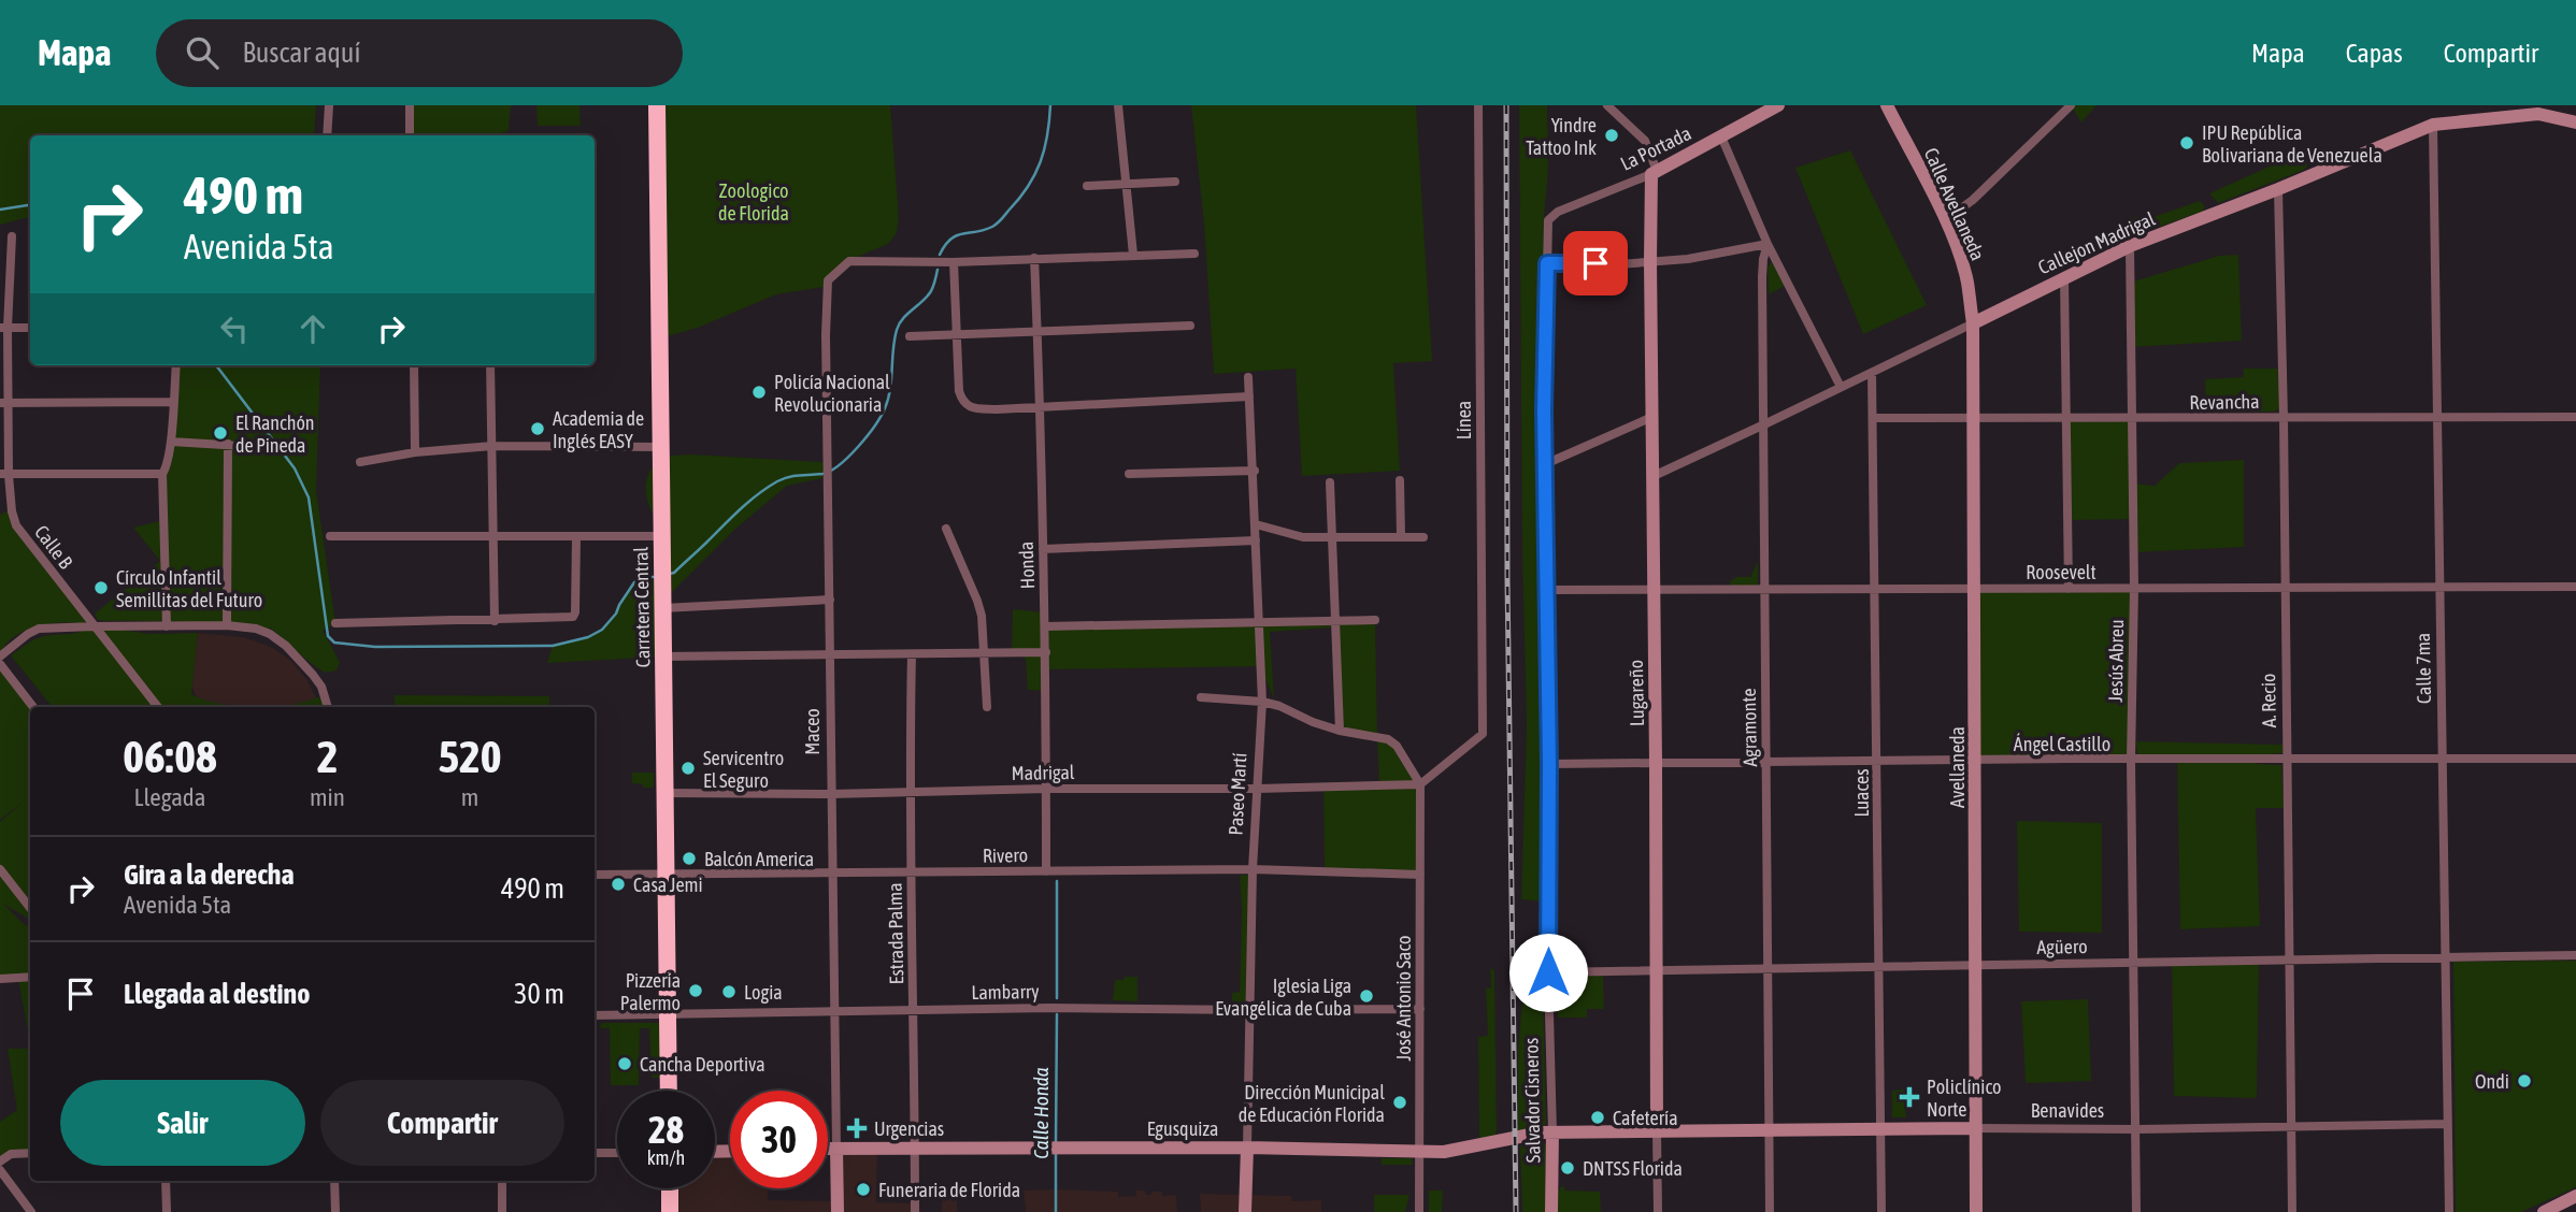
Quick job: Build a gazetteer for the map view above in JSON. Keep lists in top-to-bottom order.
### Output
{
  "streets": {
    "highway": ["Carretera Central"],
    "street": [
      "La Portada",
      "Calle Avellaneda",
      "Callejon Madrigal",
      "Revancha",
      "Línea",
      "Calle B",
      "Honda",
      "Roosevelt",
      "Jesús Abreu",
      "Calle 7ma",
      "Lugareño",
      "A. Recio",
      "Agramonte",
      "Maceo",
      "Ángel Castillo",
      "Avellaneda",
      "Madrigal",
      "Luaces",
      "Paseo Martí",
      "Rivero",
      "Estrada Palma",
      "Agüero",
      "Lambarry",
      "José Antonio Saco",
      "Salvador Cisneros",
      "Benavides",
      "Egusquiza"
    ]
  },
  "crossings": [
    ["La Portada", "Lugareño"],
    ["La Portada", "Salvador Cisneros"],
    ["Calle Avellaneda", "Callejon Madrigal"],
    ["Calle Avellaneda", "Avellaneda"],
    ["Callejon Madrigal", "Jesús Abreu"],
    ["Callejon Madrigal", "Calle 7ma"],
    ["Callejon Madrigal", "Lugareño"],
    ["Callejon Madrigal", "A. Recio"],
    ["Callejon Madrigal", "Agramonte"],
    ["Callejon Madrigal", "Avellaneda"],
    ["Callejon Madrigal", "Luaces"],
    ["Revancha", "Jesús Abreu"],
    ["Revancha", "Calle 7ma"],
    ["Revancha", "A. Recio"],
    ["Revancha", "Avellaneda"],
    ["Revancha", "Luaces"],
    ["Línea", "Madrigal"],
    ["Línea", "José Antonio Saco"],
    ["Honda", "Madrigal"],
    ["Honda", "Rivero"],
    ["Roosevelt", "Jesús Abreu"],
    ["Roosevelt", "Calle 7ma"],
    ["Roosevelt", "Lugareño"],
    ["Roosevelt", "A. Recio"],
    ["Roosevelt", "Agramonte"],
    ["Roosevelt", "Avellaneda"],
    ["Roosevelt", "Luaces"],
    ["Roosevelt", "Salvador Cisneros"],
    ["Carretera Central", "Madrigal"],
    ["Carretera Central", "Rivero"],
    ["Carretera Central", "Lambarry"],
    ["Jesús Abreu", "Ángel Castillo"],
    ["Jesús Abreu", "Agüero"],
    ["Jesús Abreu", "Benavides"],
    ["Calle 7ma", "Ángel Castillo"],
    ["Calle 7ma", "Agüero"],
    ["Calle 7ma", "Benavides"],
    ["Lugareño", "Ángel Castillo"],
    ["Lugareño", "Agüero"],
    ["Lugareño", "Benavides"],
    ["A. Recio", "Ángel Castillo"],
    ["A. Recio", "Agüero"],
    ["A. Recio", "Benavides"],
    ["Agramonte", "Ángel Castillo"],
    ["Agramonte", "Agüero"],
    ["Agramonte", "Benavides"],
    ["Maceo", "Madrigal"],
    ["Maceo", "Rivero"],
    ["Maceo", "Lambarry"],
    ["Maceo", "Egusquiza"],
    ["Ángel Castillo", "Avellaneda"],
    ["Ángel Castillo", "Luaces"],
    ["Ángel Castillo", "Salvador Cisneros"],
    ["Avellaneda", "Agüero"],
    ["Avellaneda", "Benavides"],
    ["Madrigal", "Paseo Martí"],
    ["Madrigal", "Estrada Palma"],
    ["Madrigal", "José Antonio Saco"],
    ["Luaces", "Agüero"],
    ["Luaces", "Benavides"],
    ["Paseo Martí", "Rivero"],
    ["Paseo Martí", "Lambarry"],
    ["Paseo Martí", "Egusquiza"],
    ["Rivero", "Estrada Palma"],
    ["Rivero", "José Antonio Saco"],
    ["Estrada Palma", "Lambarry"],
    ["Estrada Palma", "Egusquiza"],
    ["Agüero", "Salvador Cisneros"],
    ["Lambarry", "José Antonio Saco"],
    ["José Antonio Saco", "Egusquiza"],
    ["Salvador Cisneros", "Benavides"],
    ["Salvador Cisneros", "Egusquiza"],
    ["Benavides", "Egusquiza"]
  ],
  "water": ["Calle Honda"],
  "parks": ["Zoologico de Florida"],
  "places": {
    "other": [
      "Yindre Tattoo Ink",
      "IPU República Bolivariana de Venezuela",
      "Policía Nacional Revolucionaria",
      "Academia de Inglés EASY",
      "El Ranchón de Pineda",
      "Círculo Infantil Semillitas del Futuro",
      "Servicentro El Seguro",
      "Balcón America",
      "Casa Jemi",
      "Pizzería Palermo",
      "Logia",
      "Iglesia Liga Evangélica de Cuba",
      "Cancha Deportiva",
      "Ondi",
      "Dirección Municipal de Educación Florida",
      "Cafetería",
      "DNTSS Florida",
      "Funeraria de Florida"
    ],
    "health": ["Policlínico Norte", "Urgencias"]
  },
  "page": {
    "header": "Mapa",
    "search": "Buscar aquí",
    "nav": ["Mapa", "Capas", "Compartir"],
    "turn": ["490 m", "Avenida 5ta"],
    "eta": [
      "06:08",
      "Llegada",
      "2",
      "min",
      "520",
      "m"
    ],
    "list": [
      {
        "name": "Gira a la derecha",
        "note": "Avenida 5ta",
        "value": "490 m"
      },
      {
        "name": "Llegada al destino",
        "value": "30 m"
      }
    ],
    "buttons": ["Salir", "Compartir"],
    "speed": "28 km/h",
    "limit": "30"
  }
}
